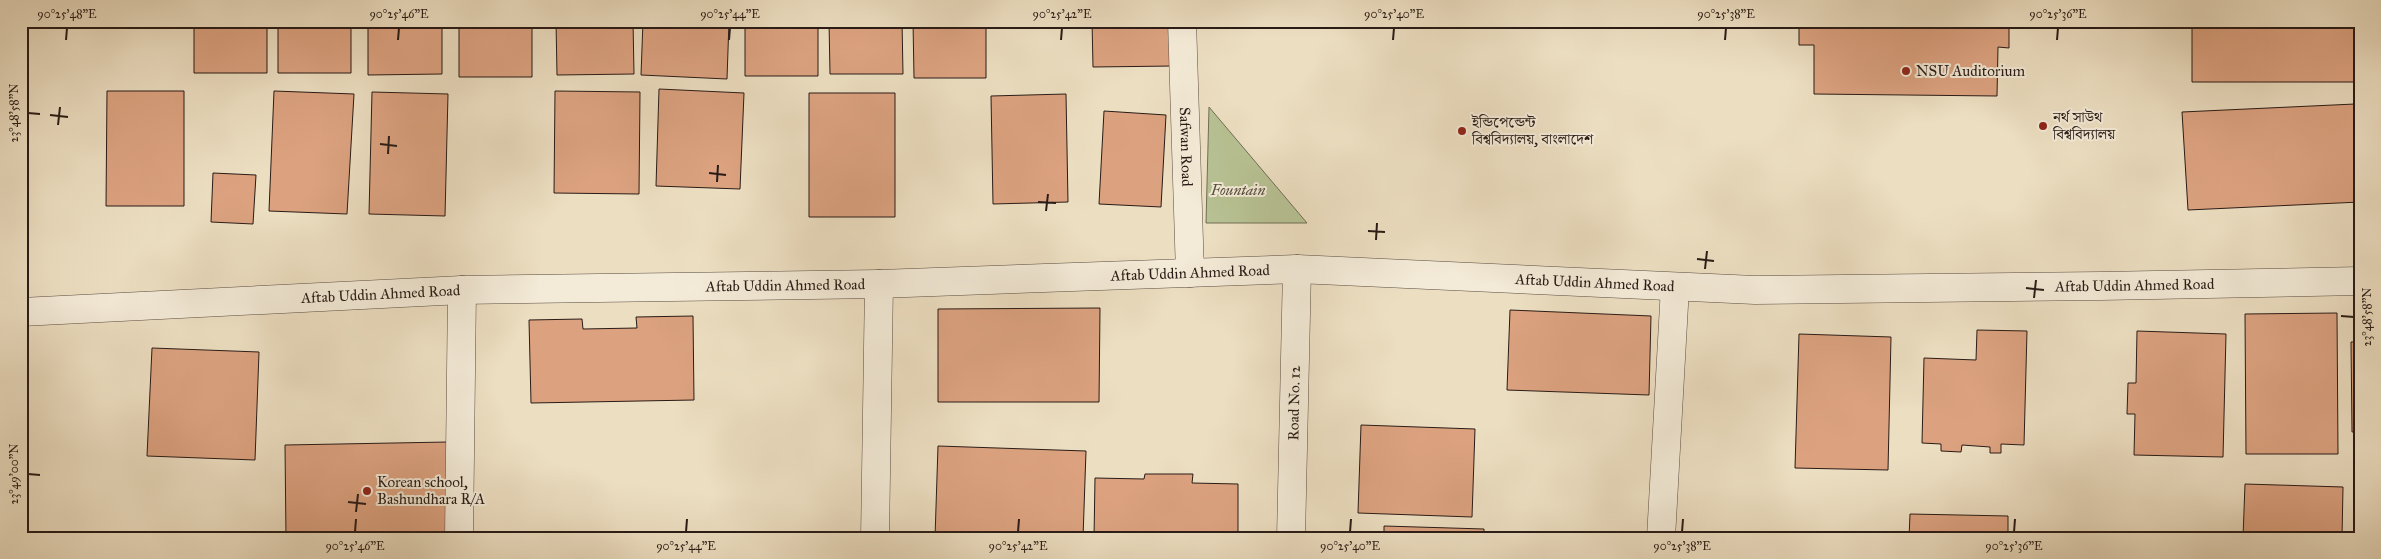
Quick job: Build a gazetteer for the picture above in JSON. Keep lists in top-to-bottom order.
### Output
{
  "streets": {
    "street": ["Safwan Road", "Aftab Uddin Ahmed Road", "Road No. 12"]
  },
  "crossings": [
    ["Safwan Road", "Aftab Uddin Ahmed Road"],
    ["Aftab Uddin Ahmed Road", "Road No. 12"]
  ],
  "parks": ["Fountain"],
  "places": [
    "NSU Auditorium",
    "নর্থ সাউথ বিশ্ববিদ্যালয়",
    "ইন্ডিপেন্ডেন্ট বিশ্ববিদ্যালয়, বাংলাদেশ",
    "Korean school, Bashundhara R/A"
  ],
  "coordinates": [
    "90°25'48\"E",
    "90°25'46\"E",
    "90°25'44\"E",
    "90°25'42\"E",
    "90°25'40\"E",
    "90°25'38\"E",
    "90°25'36\"E",
    "23°48'58\"N",
    "23°49'00\"N"
  ]
}
